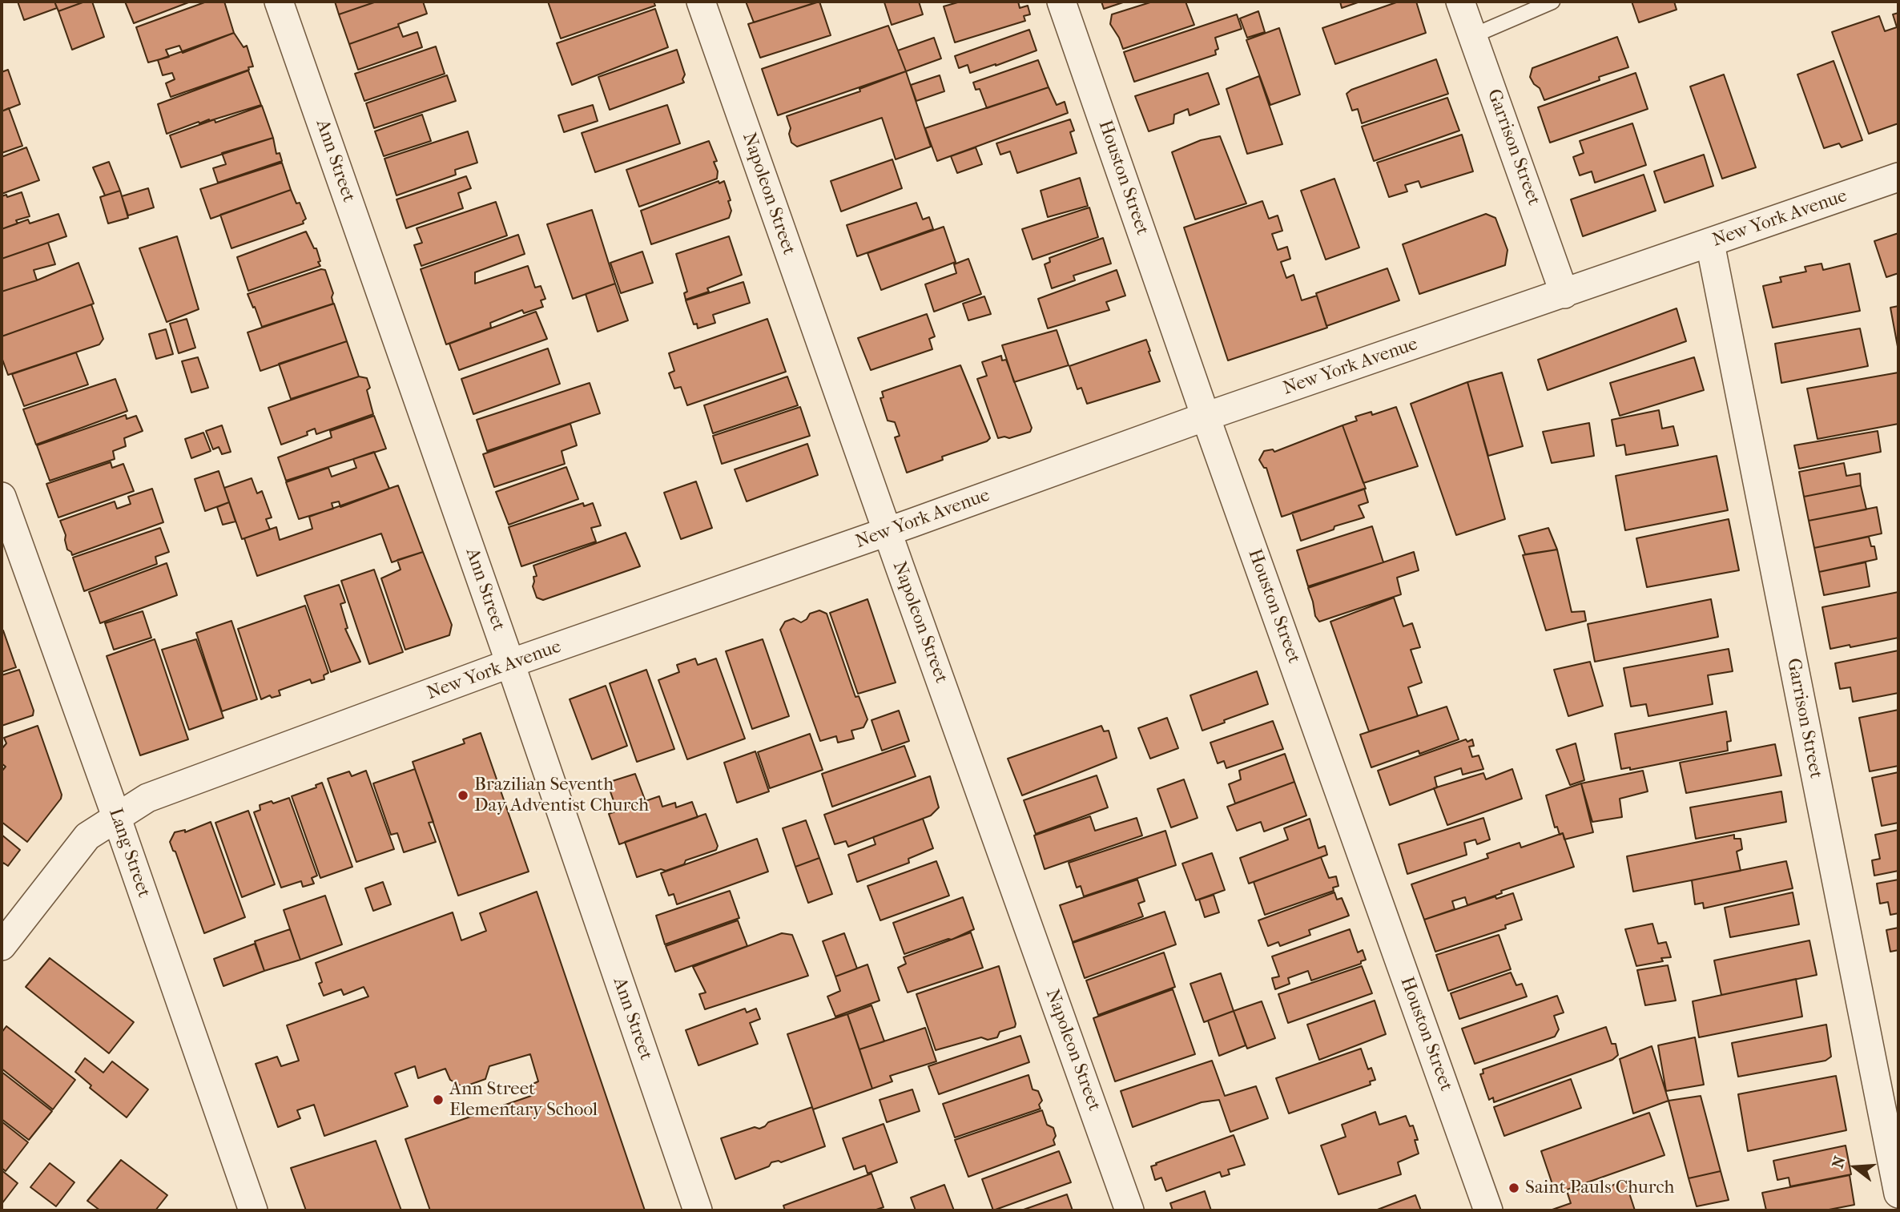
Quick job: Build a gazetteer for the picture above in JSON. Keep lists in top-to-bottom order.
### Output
{
  "streets": {
    "street": [
      "Garrison Street",
      "Ann Street",
      "Houston Street",
      "Napoleon Street",
      "New York Avenue",
      "Lang Street"
    ]
  },
  "crossings": [
    ["Garrison Street", "New York Avenue"],
    ["Ann Street", "New York Avenue"],
    ["Houston Street", "New York Avenue"],
    ["Napoleon Street", "New York Avenue"],
    ["New York Avenue", "Lang Street"]
  ],
  "places": ["Brazilian Seventh Day Adventist Church", "Ann Street Elementary School", "Saint Pauls Church"],
  "north": "left"
}
